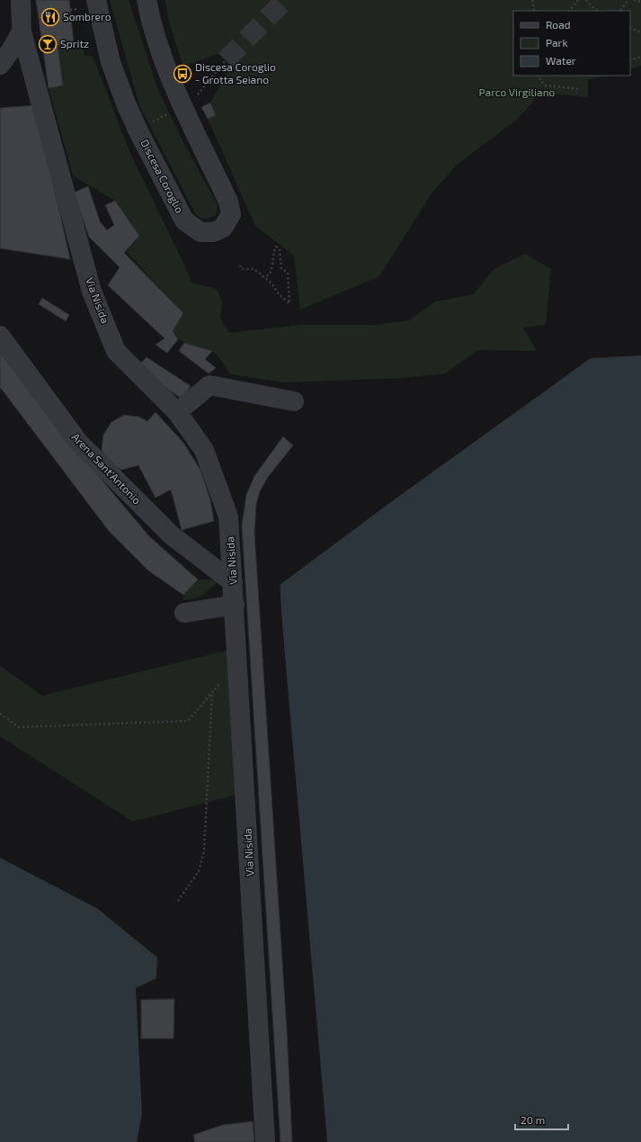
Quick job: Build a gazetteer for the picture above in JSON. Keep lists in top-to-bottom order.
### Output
{
  "streets": {
    "street": ["Discesa Coroglio", "Via Nisida", "Arena Sant'Antonio"]
  },
  "crossings": [
    ["Via Nisida", "Arena Sant'Antonio"]
  ],
  "parks": ["Parco Virgiliano"],
  "places": {
    "restaurant": ["Sombrero"],
    "bar": ["Spritz"],
    "bus stop": ["Discesa Coroglio - Grotta Seiano"]
  },
  "legend": ["Road", "Park", "Water"],
  "scale_bar": "20 m"
}
